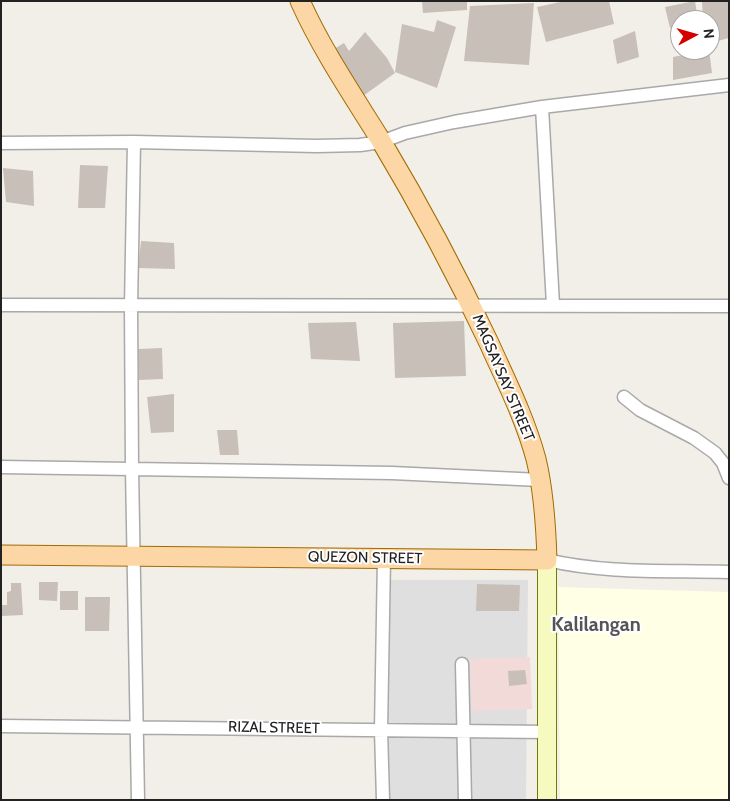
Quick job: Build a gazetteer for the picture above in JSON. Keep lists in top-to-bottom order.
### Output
{
  "streets": {
    "main road": ["MAGSAYSAY STREET", "QUEZON STREET"],
    "street": ["RIZAL STREET"]
  },
  "crossings": [
    ["MAGSAYSAY STREET", "QUEZON STREET"],
    ["MAGSAYSAY STREET", "RIZAL STREET"]
  ],
  "districts": ["Kalilangan"],
  "north": "right"
}
